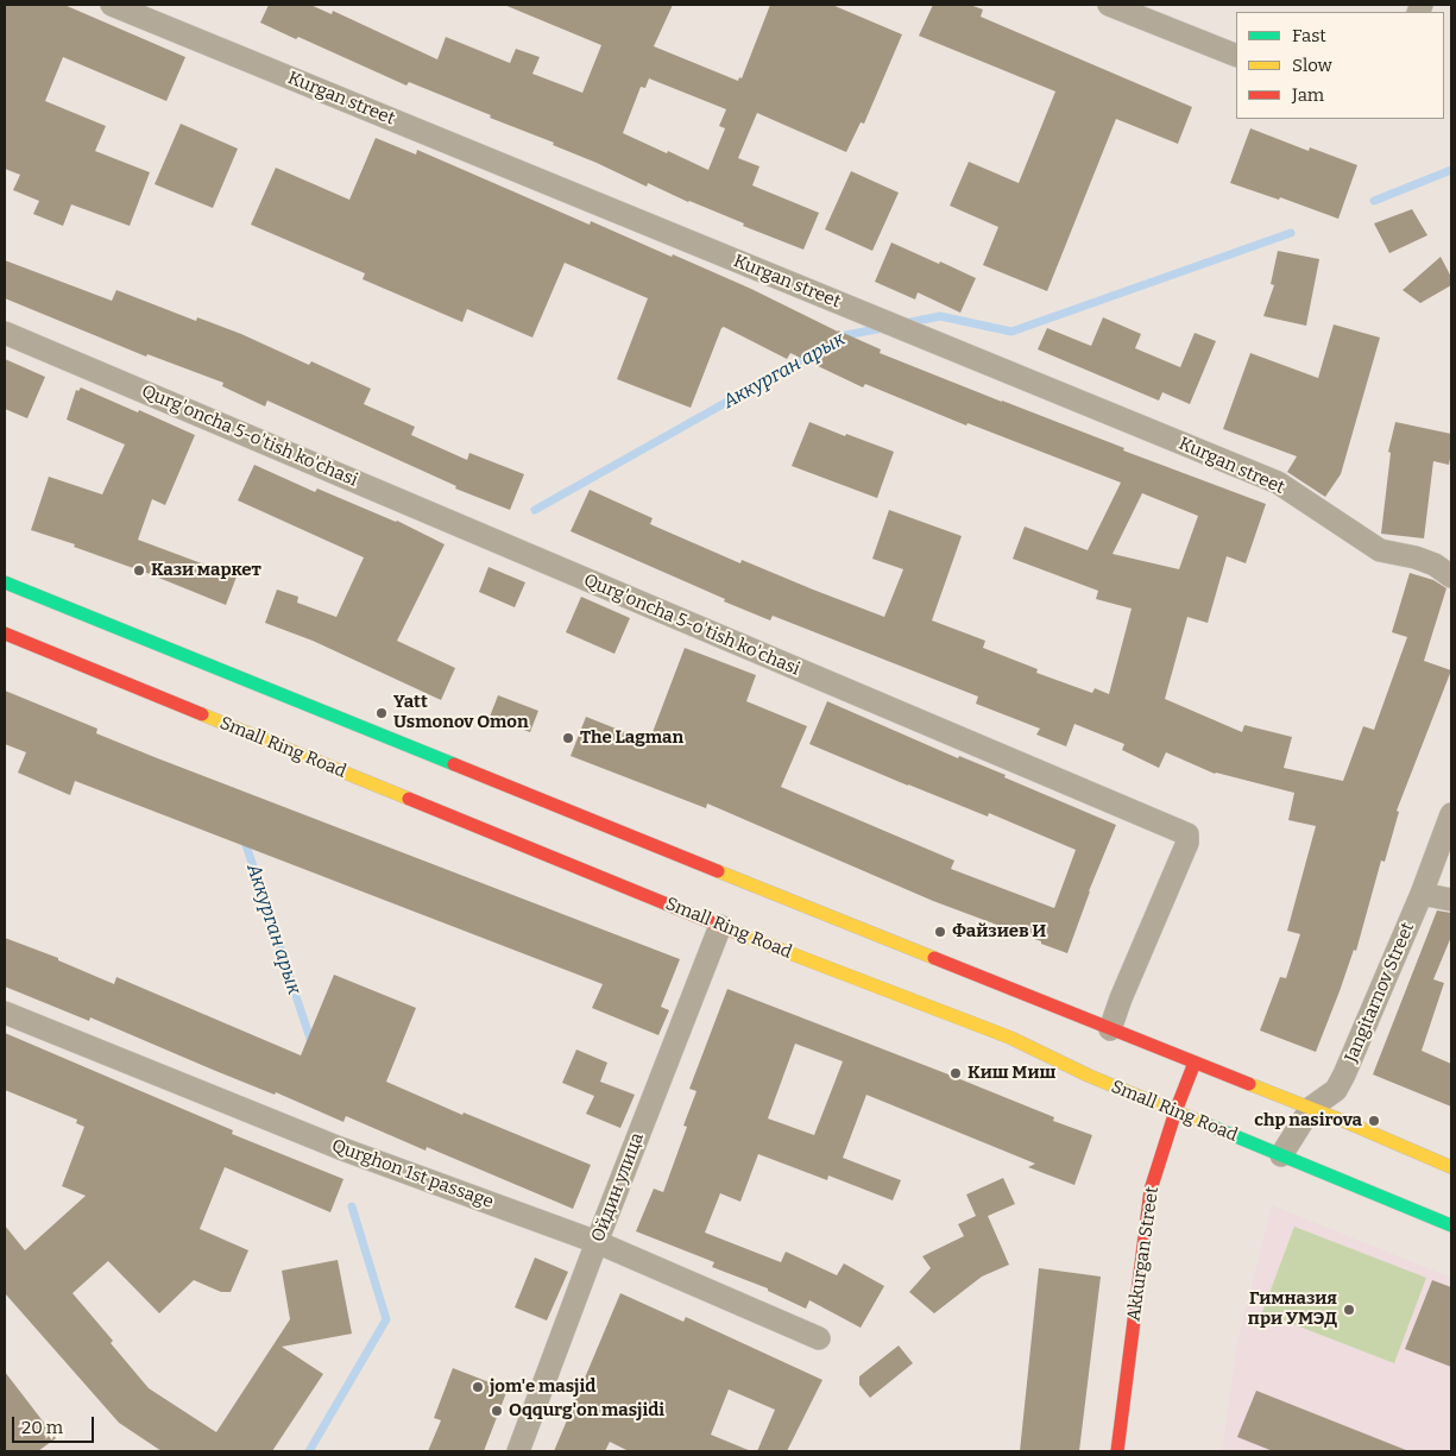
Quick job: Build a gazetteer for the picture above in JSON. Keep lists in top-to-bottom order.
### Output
{
  "streets": {
    "main road": ["Small Ring Road", "Akkurgan Street"],
    "street": [
      "Kurgan street",
      "Qurg'oncha 5-o'tish ko'chasi",
      "Jangitarnov Street",
      "Qurghon 1st passage",
      "Ойдин улица"
    ]
  },
  "crossings": [
    ["Small Ring Road", "Jangitarnov Street"],
    ["Small Ring Road", "Ойдин улица"],
    ["Small Ring Road", "Akkurgan Street"],
    ["Qurghon 1st passage", "Ойдин улица"]
  ],
  "water": ["Аккурган арык"],
  "places": [
    "Кази маркет",
    "Yatt Usmonov Omon",
    "The Lagman",
    "Файзиев И",
    "Киш Миш",
    "chp nasirova",
    "Гимназия при УМЭД",
    "jom'e masjid",
    "Oqqurg'on masjidi"
  ],
  "legend": ["Fast", "Slow", "Jam"],
  "scale_bar": "20 m"
}
